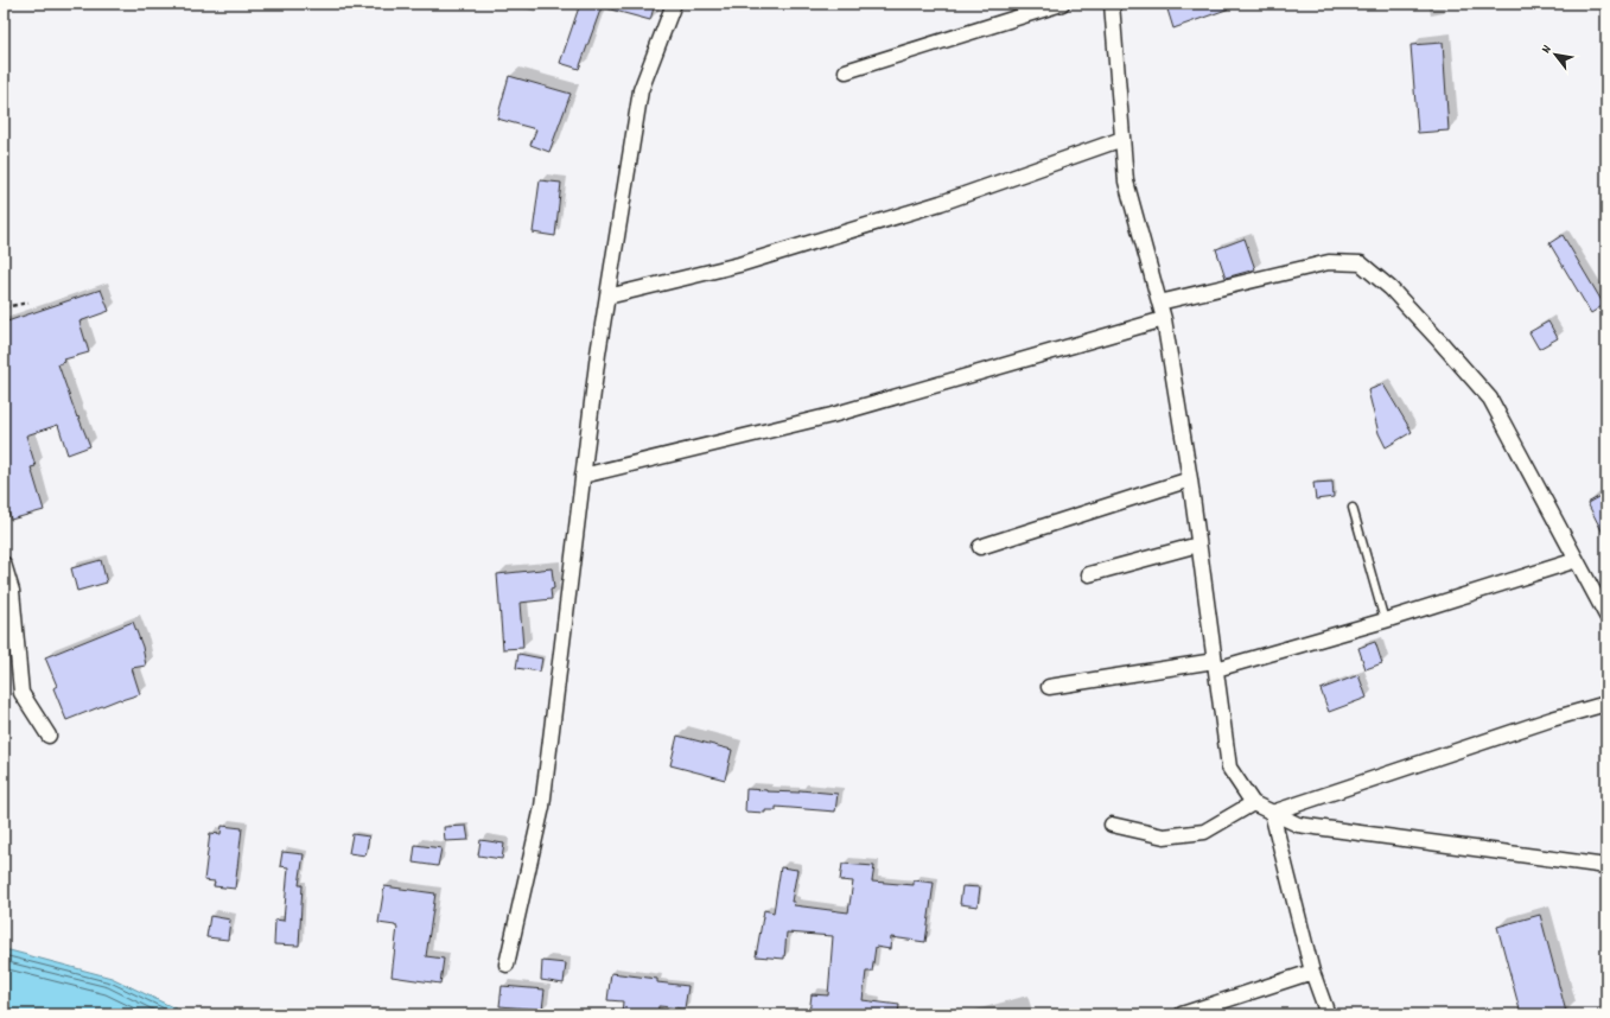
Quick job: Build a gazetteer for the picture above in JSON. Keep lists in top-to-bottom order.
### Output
{
  "north": "top left"
}
